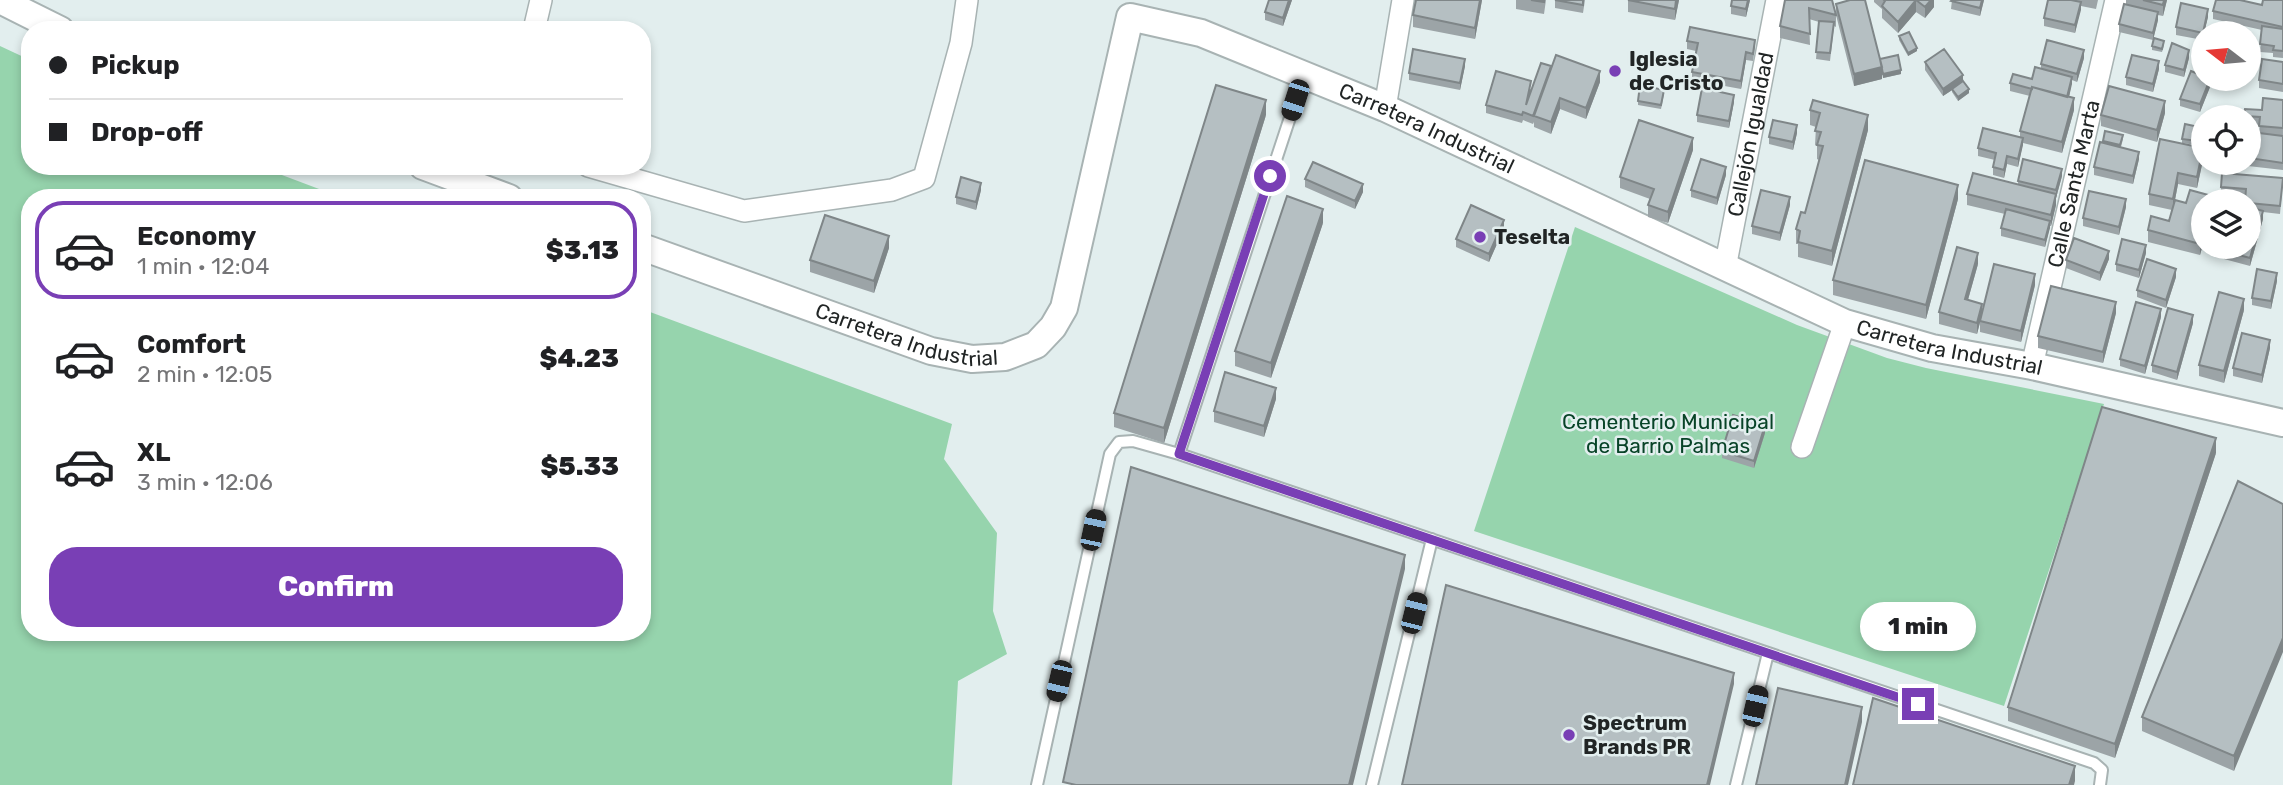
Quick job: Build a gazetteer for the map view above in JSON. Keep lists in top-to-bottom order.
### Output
{
  "streets": {
    "street": ["Carretera Industrial", "Callejón Igualdad", "Calle Santa Marta"]
  },
  "crossings": [
    ["Carretera Industrial", "Callejón Igualdad"],
    ["Carretera Industrial", "Calle Santa Marta"]
  ],
  "parks": ["Cementerio Municipal de Barrio Palmas"],
  "places": ["Iglesia de Cristo", "Teselta", "Spectrum Brands PR"],
  "north": "left",
  "page": {
    "banner": ["Pickup", "Drop-off"],
    "list": [
      {
        "name": "Economy",
        "note": "1 min · 12:04",
        "value": "$3.13"
      },
      {
        "name": "Comfort",
        "note": "2 min · 12:05",
        "value": "$4.23"
      },
      {
        "name": "XL",
        "note": "3 min · 12:06",
        "value": "$5.33"
      }
    ],
    "buttons": "Confirm",
    "bubble": "1 min"
  }
}
